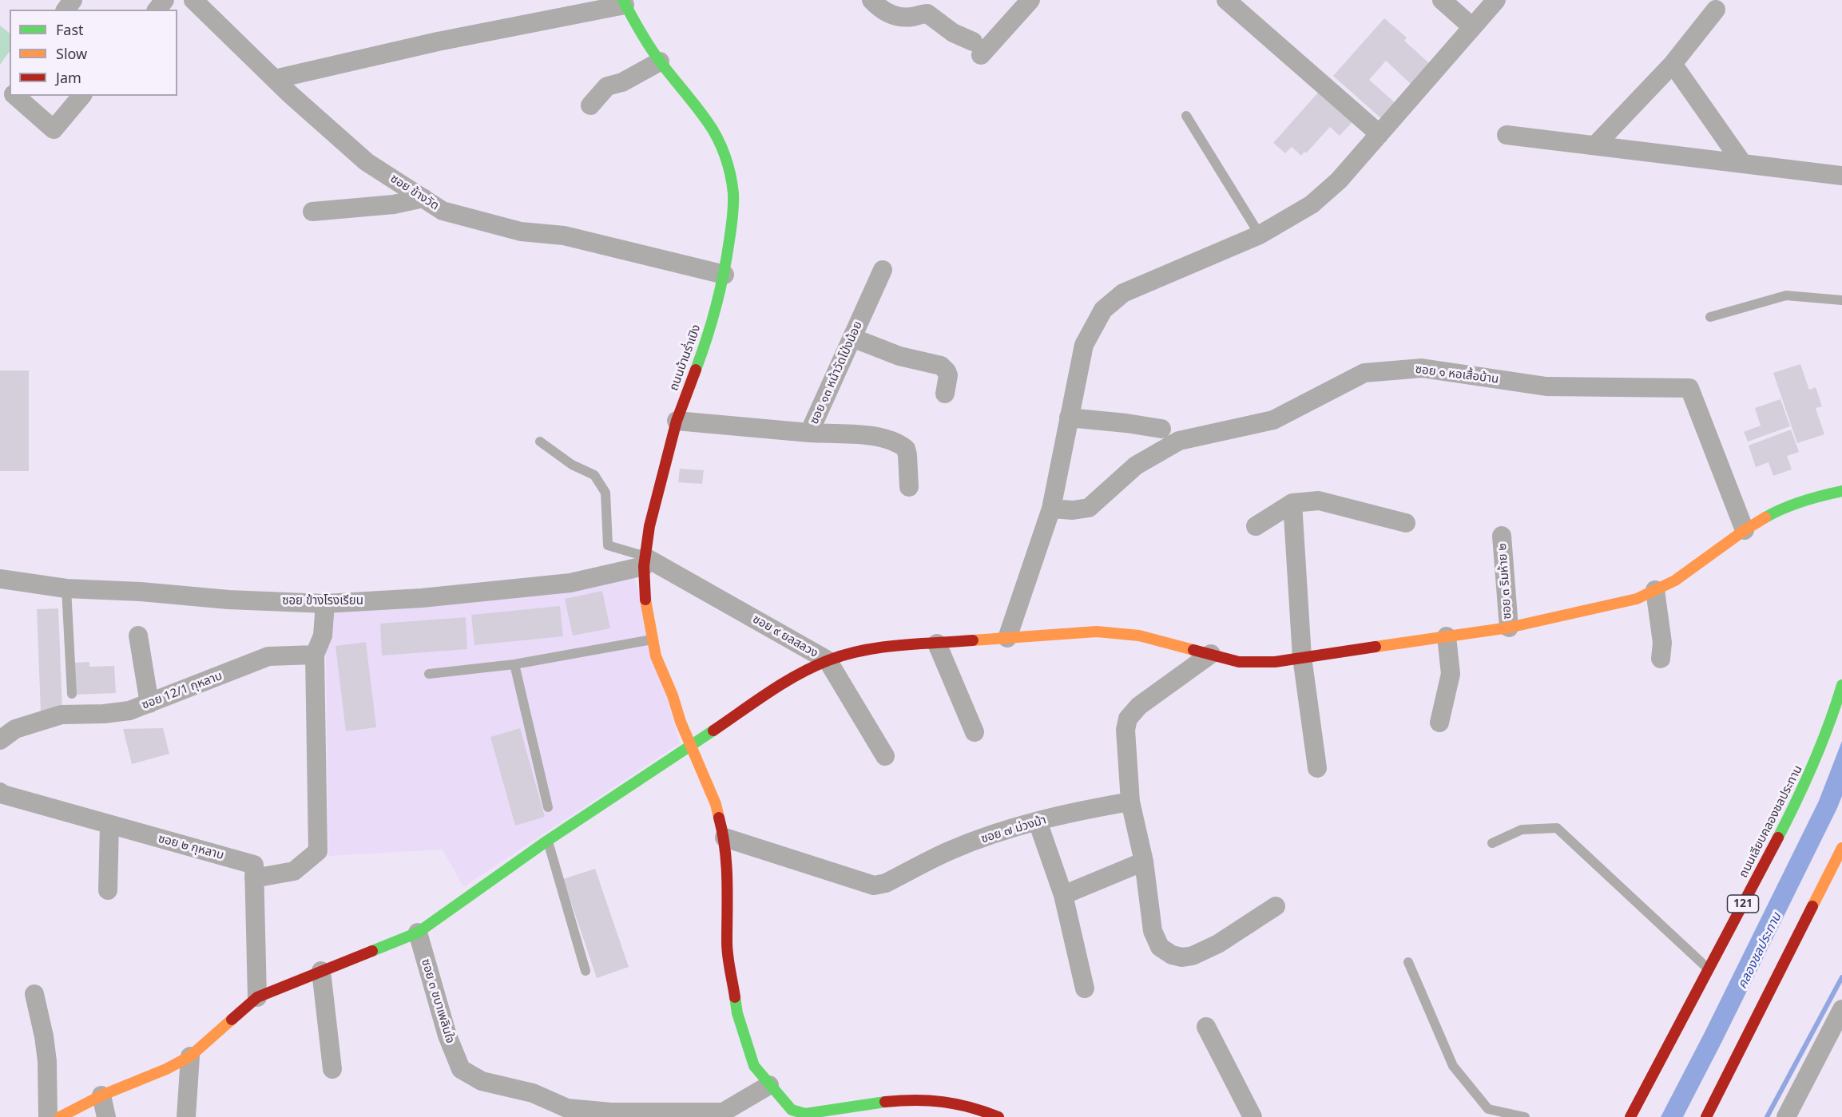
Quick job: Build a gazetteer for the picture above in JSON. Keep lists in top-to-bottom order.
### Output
{
  "streets": {
    "street": [
      "ซอย ข้างวัด",
      "ถนนบ้านร่ำเปิง",
      "ซอย ๑๓ หน้าวัดโป่งน้อย",
      "ซอย ๑ หอเสื้อบ้าน",
      "ซอย ๓ ริมห้าย ๒",
      "ซอย ข้างโรงเรียน",
      "ซอย ๙ ยลสลวง",
      "ซอย 12/1 กุหลาบ",
      "ถนนเลียบคลองชลประทาน",
      "ซอย ๗ ม่วงม้า",
      "ซอย ๒ กุหลาบ",
      "121",
      "ซอย ๓ ชบาเพลินใจ"
    ]
  },
  "crossings": [
    ["ซอย ข้างวัด", "ถนนบ้านร่ำเปิง"],
    ["ถนนบ้านร่ำเปิง", "ซอย ๑๓ หน้าวัดโป่งน้อย"],
    ["ถนนบ้านร่ำเปิง", "ซอย ข้างโรงเรียน"],
    ["ถนนบ้านร่ำเปิง", "ซอย ๙ ยลสลวง"],
    ["ถนนบ้านร่ำเปิง", "ซอย ๗ ม่วงม้า"],
    ["ซอย ข้างโรงเรียน", "ซอย ๙ ยลสลวง"]
  ],
  "water": ["คลองชลประทาน"],
  "legend": ["Fast", "Slow", "Jam"]
}
